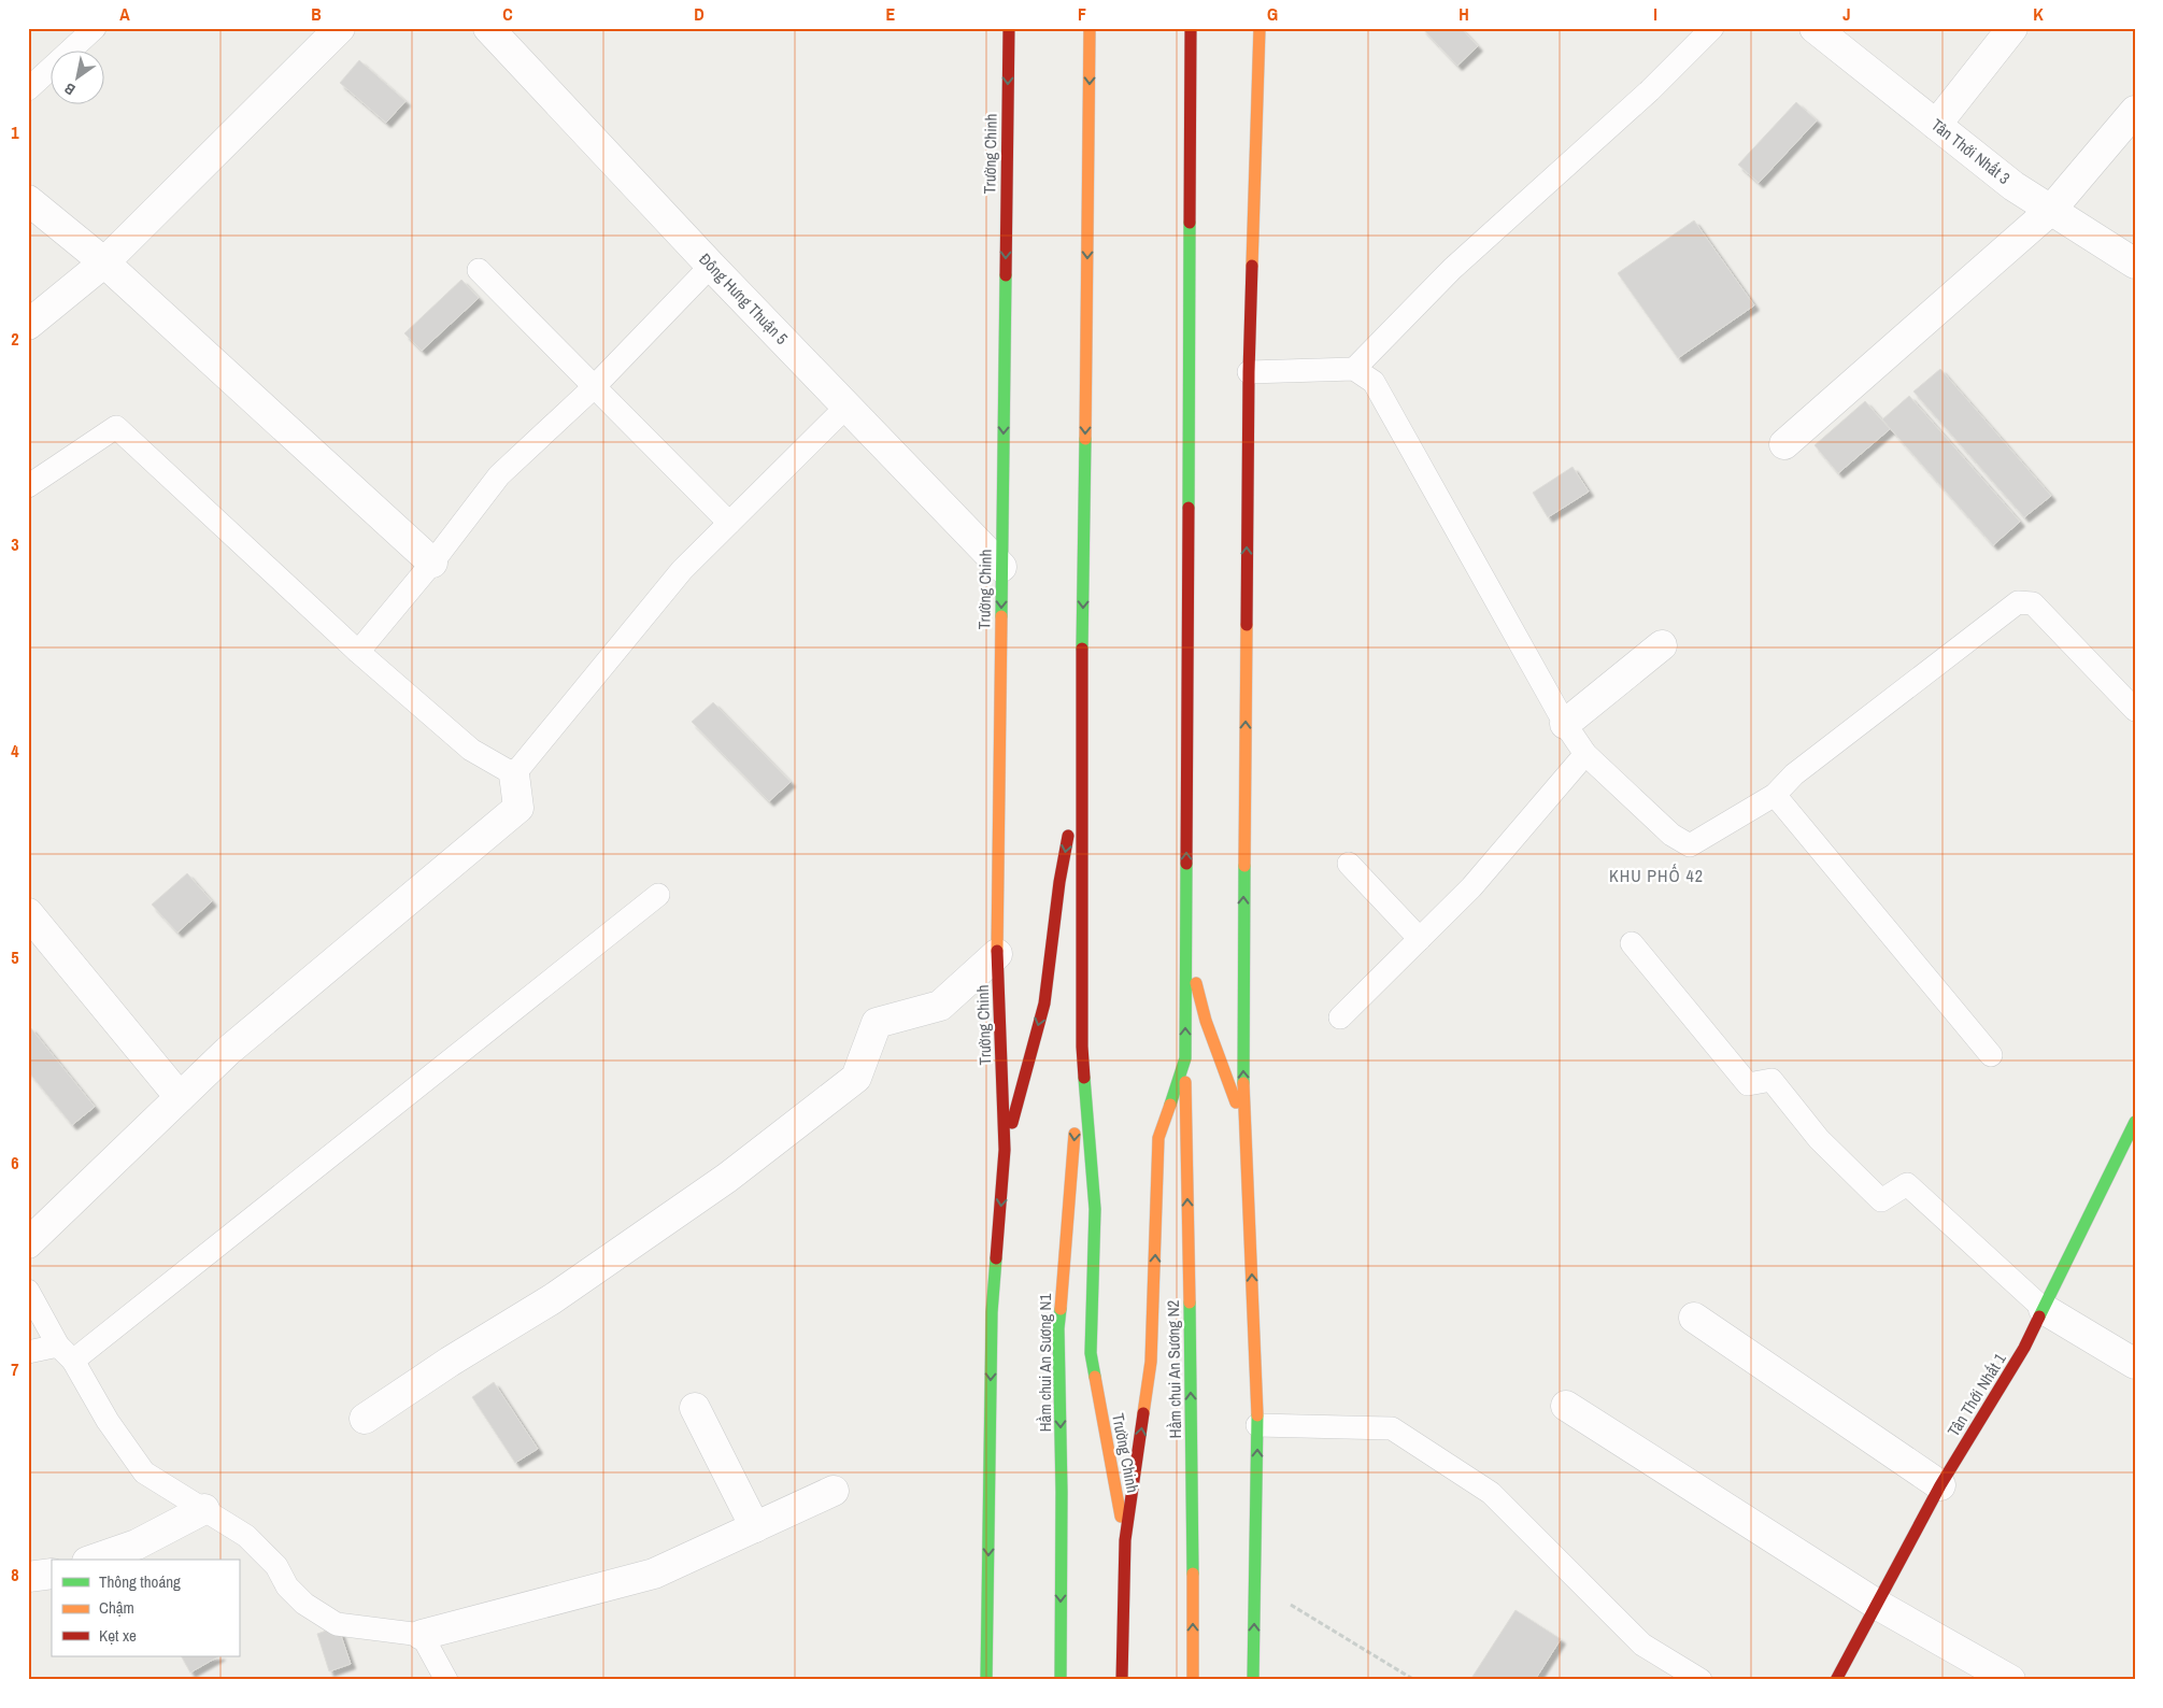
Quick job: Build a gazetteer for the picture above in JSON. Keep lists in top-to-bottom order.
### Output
{
  "streets": {
    "main road": [
      "Trường Chinh",
      "Hầm chui An Sương N1",
      "Hầm chui An Sương N2",
      "Tân Thới Nhất 1"
    ],
    "street": ["Tân Thới Nhất 3", "Đông Hưng Thuận 5"]
  },
  "crossings": [
    ["Trường Chinh", "Đông Hưng Thuận 5"],
    ["Trường Chinh", "Hầm chui An Sương N1"],
    ["Trường Chinh", "Hầm chui An Sương N2"]
  ],
  "one_way": ["Hầm chui An Sương N1", "Hầm chui An Sương N2"],
  "districts": ["KHU PHỐ 42"],
  "legend": ["Thông thoáng", "Chậm", "Kẹt xe"],
  "north": "bottom left",
  "grid": {
    "columns": [
      "A",
      "B",
      "C",
      "D",
      "E",
      "F",
      "G",
      "H",
      "I",
      "J",
      "K"
    ],
    "rows": [
      "1",
      "2",
      "3",
      "4",
      "5",
      "6",
      "7",
      "8"
    ]
  }
}
